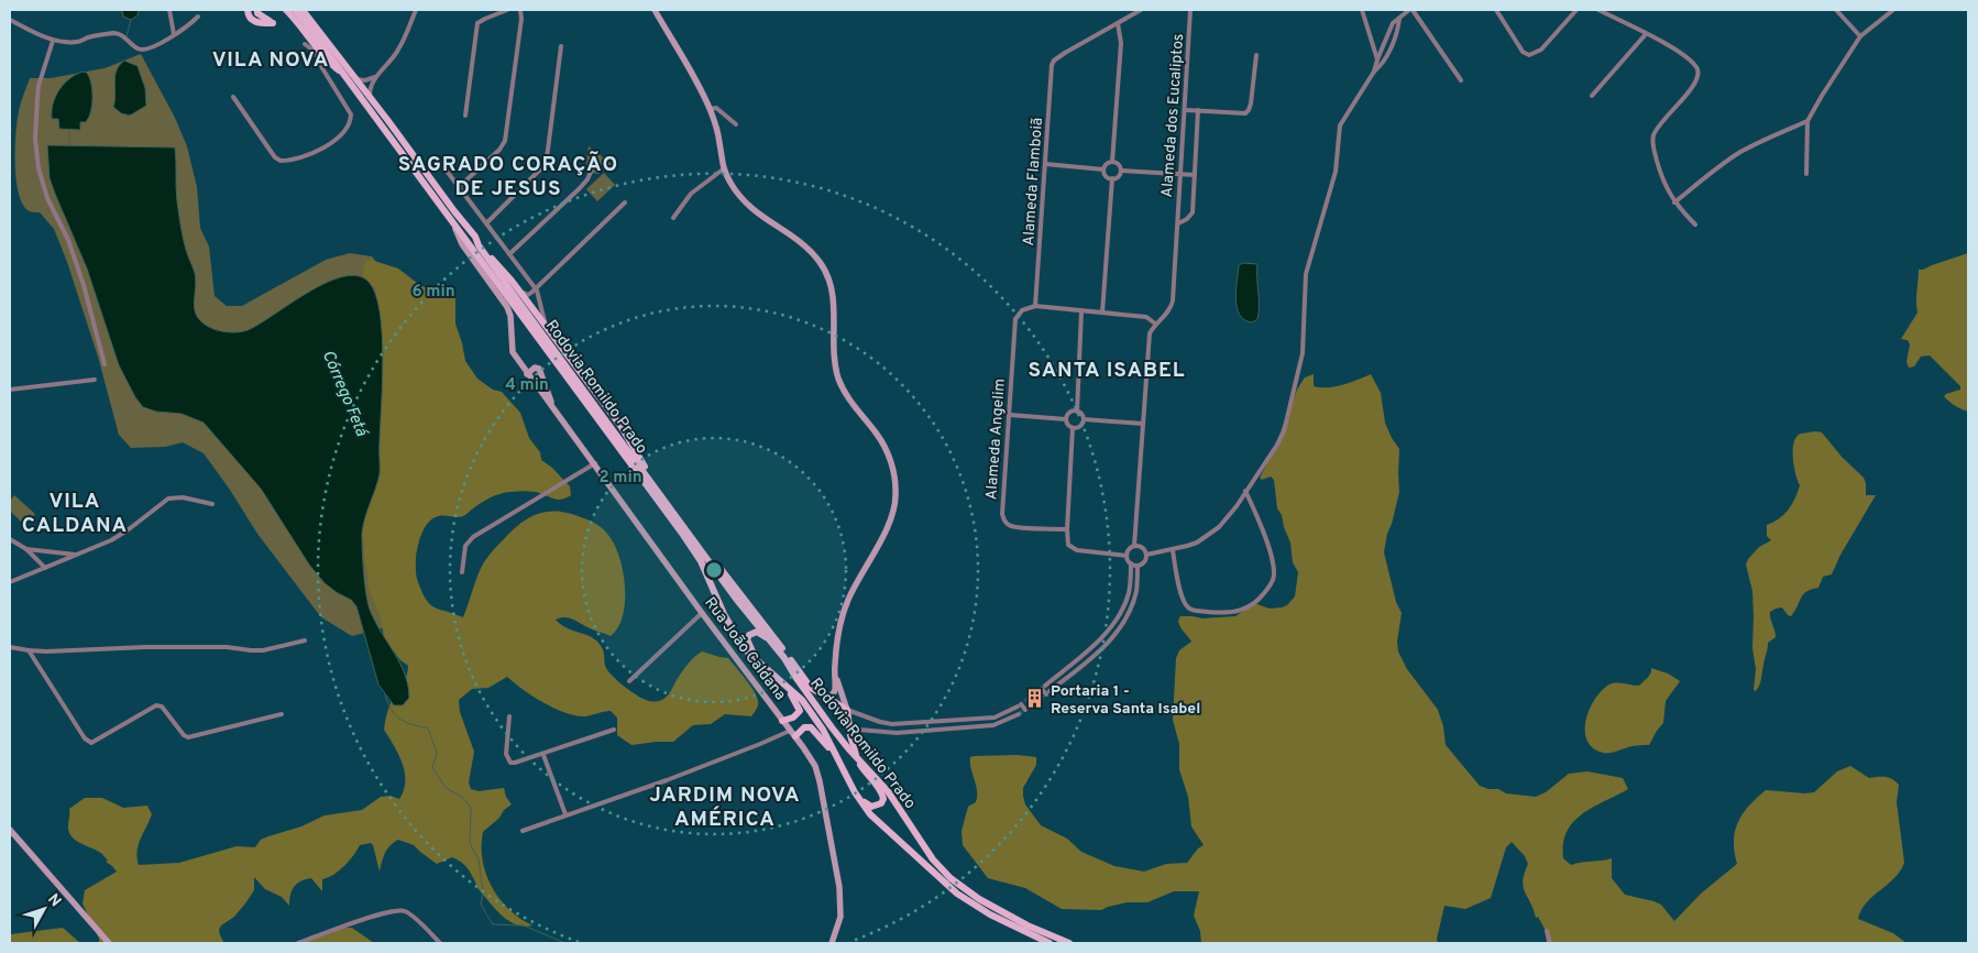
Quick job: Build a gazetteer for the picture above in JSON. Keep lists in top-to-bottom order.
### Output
{
  "streets": {
    "main road": ["Rodovia Romildo Prado"],
    "street": [
      "Alameda dos Eucaliptos",
      "Alameda Flamboiã",
      "Alameda Angelim",
      "Rua João Caldana"
    ]
  },
  "crossings": [
    ["Alameda Flamboiã", "Alameda Angelim"],
    ["Rodovia Romildo Prado", "Rua João Caldana"]
  ],
  "districts": [
    "VILA NOVA",
    "SAGRADO CORAÇÃO DE JESUS",
    "SANTA ISABEL",
    "VILA CALDANA",
    "JARDIM NOVA AMÉRICA"
  ],
  "water": ["Córrego Fetá"],
  "places": {
    "building": ["Portaria 1 - Reserva Santa Isabel"]
  },
  "north": "top right",
  "rings": ["6 min", "4 min", "2 min"]
}
